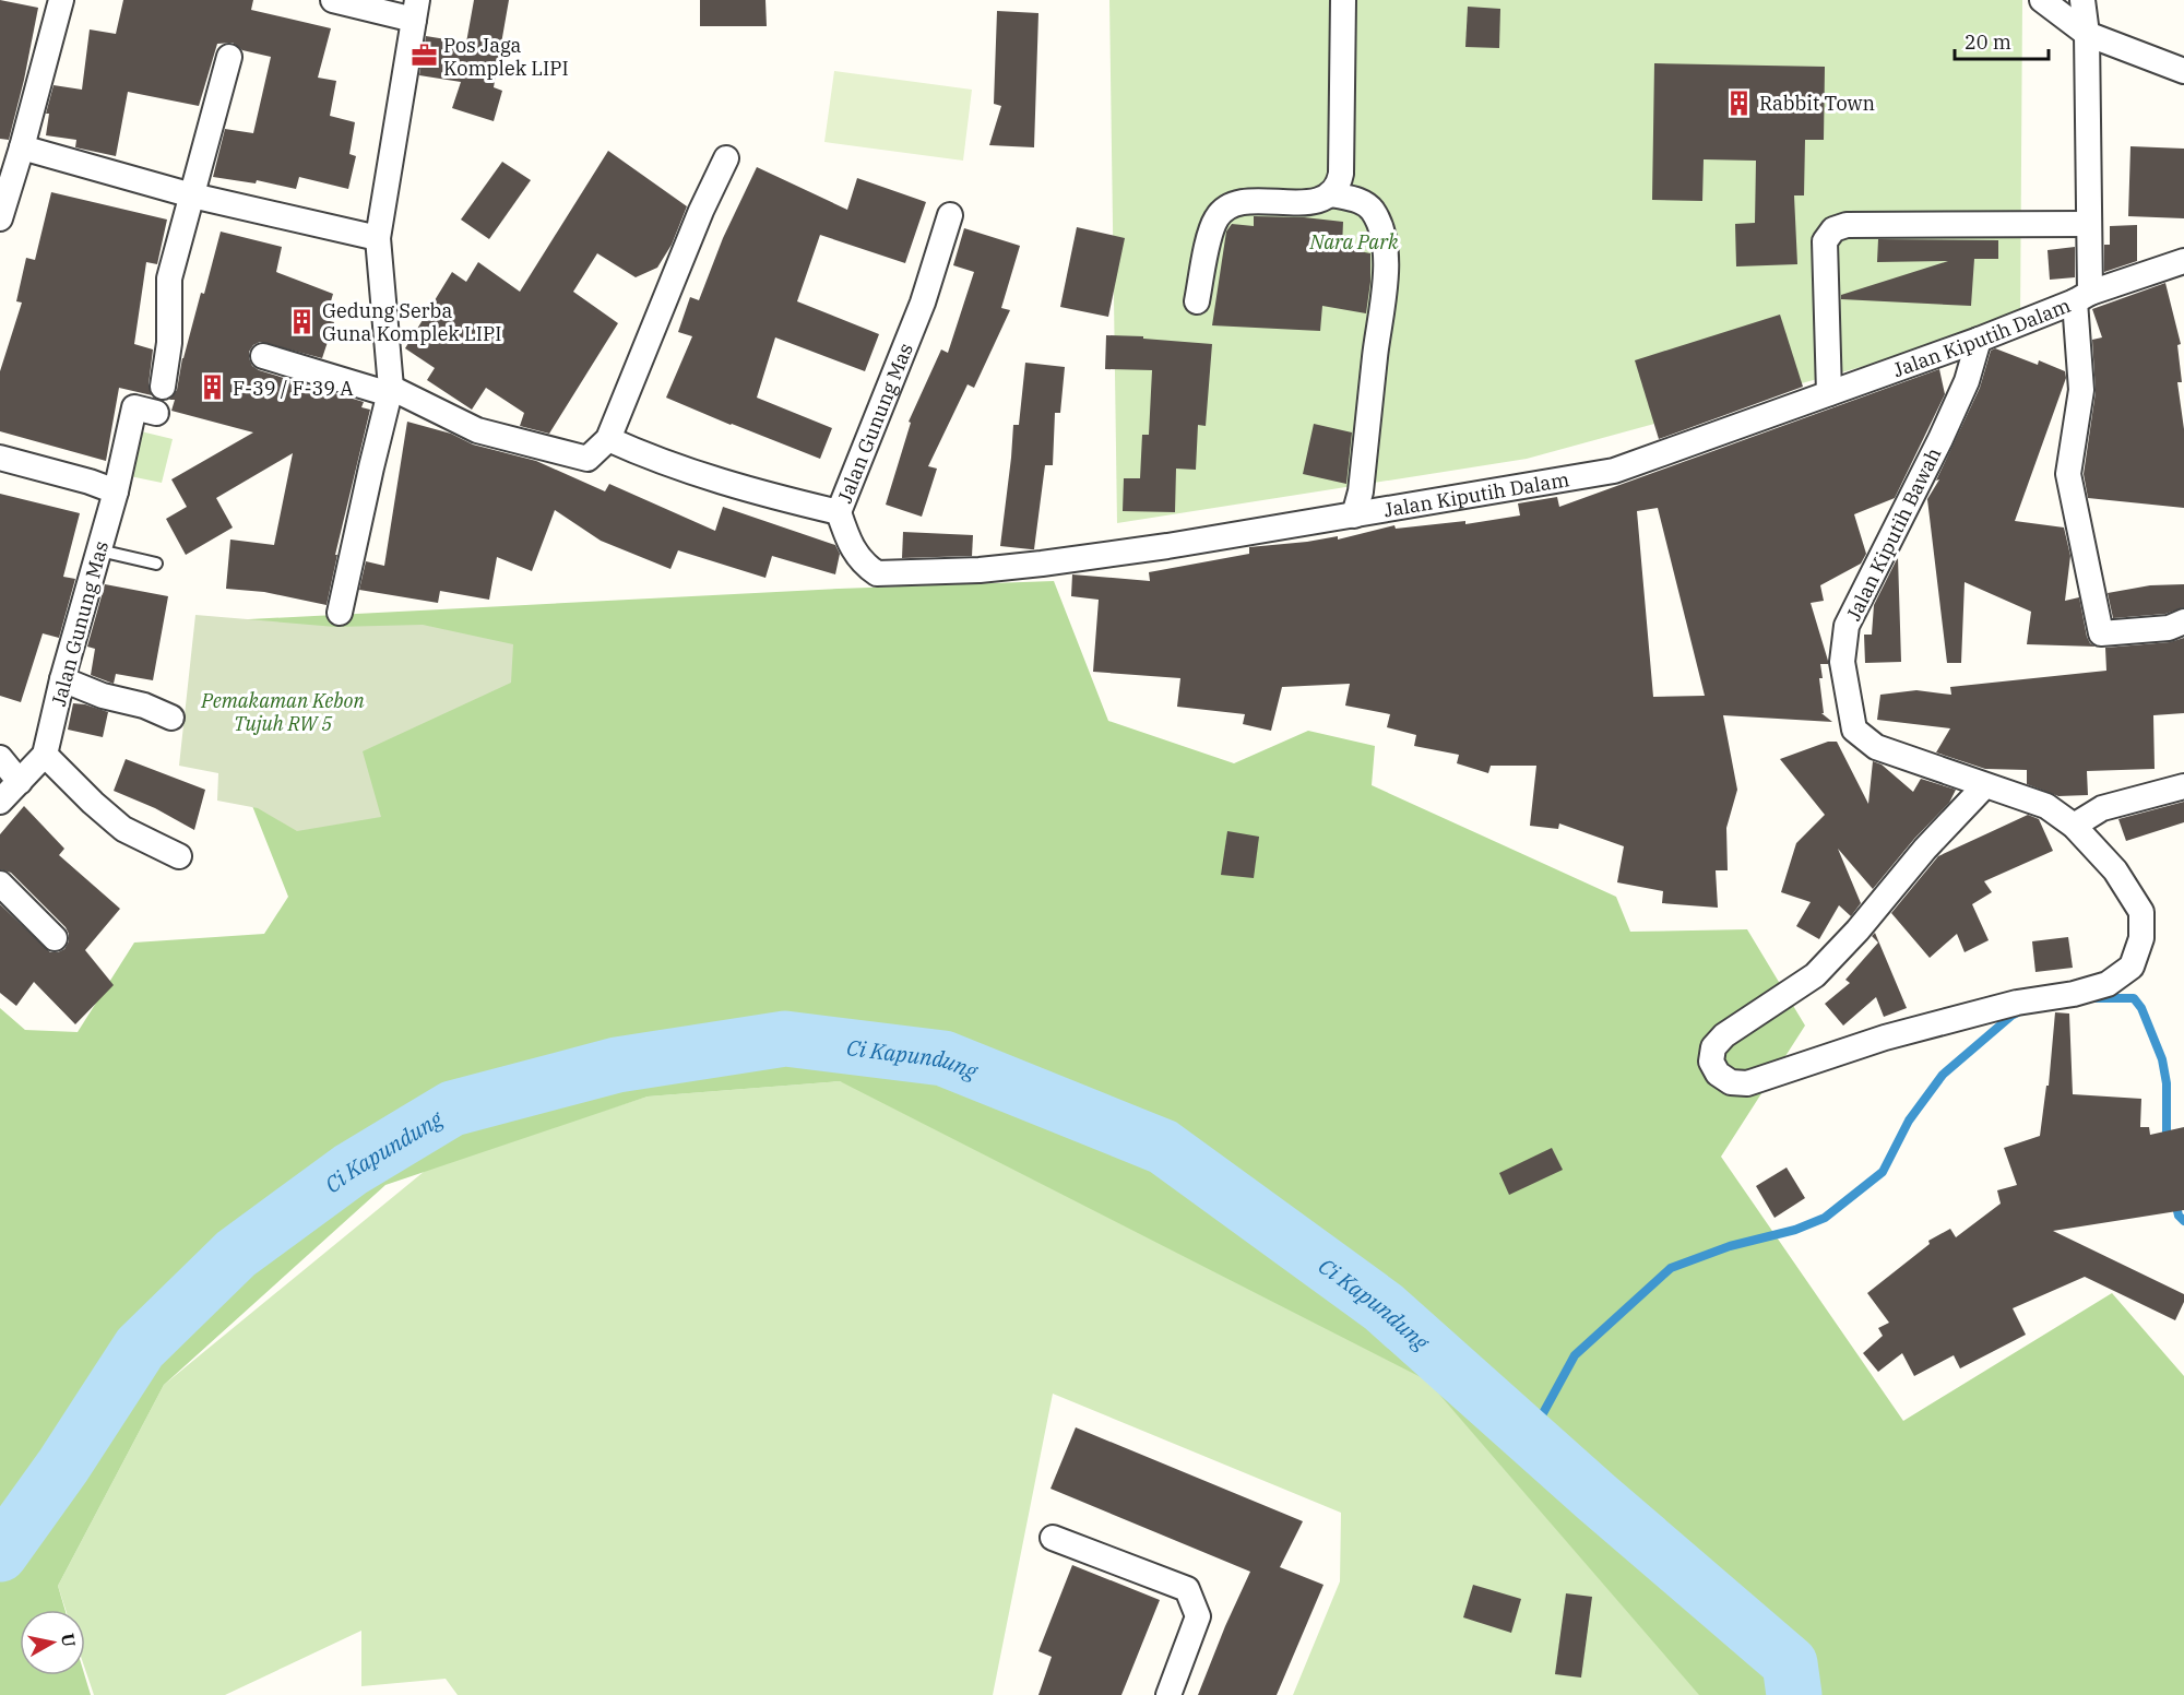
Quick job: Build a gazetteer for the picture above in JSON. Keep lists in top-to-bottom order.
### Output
{
  "streets": {
    "street": ["Jalan Kiputih Dalam", "Jalan Gunung Mas", "Jalan Kiputih Bawah"]
  },
  "crossings": [
    ["Jalan Kiputih Dalam", "Jalan Gunung Mas"],
    ["Jalan Kiputih Dalam", "Jalan Kiputih Bawah"]
  ],
  "water": ["Ci Kapundung"],
  "parks": ["Nara Park", "Pemakaman Kebon Tujuh RW 5"],
  "places": {
    "office": ["Pos Jaga Komplek LIPI"],
    "building": ["Rabbit Town", "Gedung Serba Guna Komplek LIPI", "F-39 / F-39 A"]
  },
  "scale_bar": "20 m",
  "north": "right"
}
